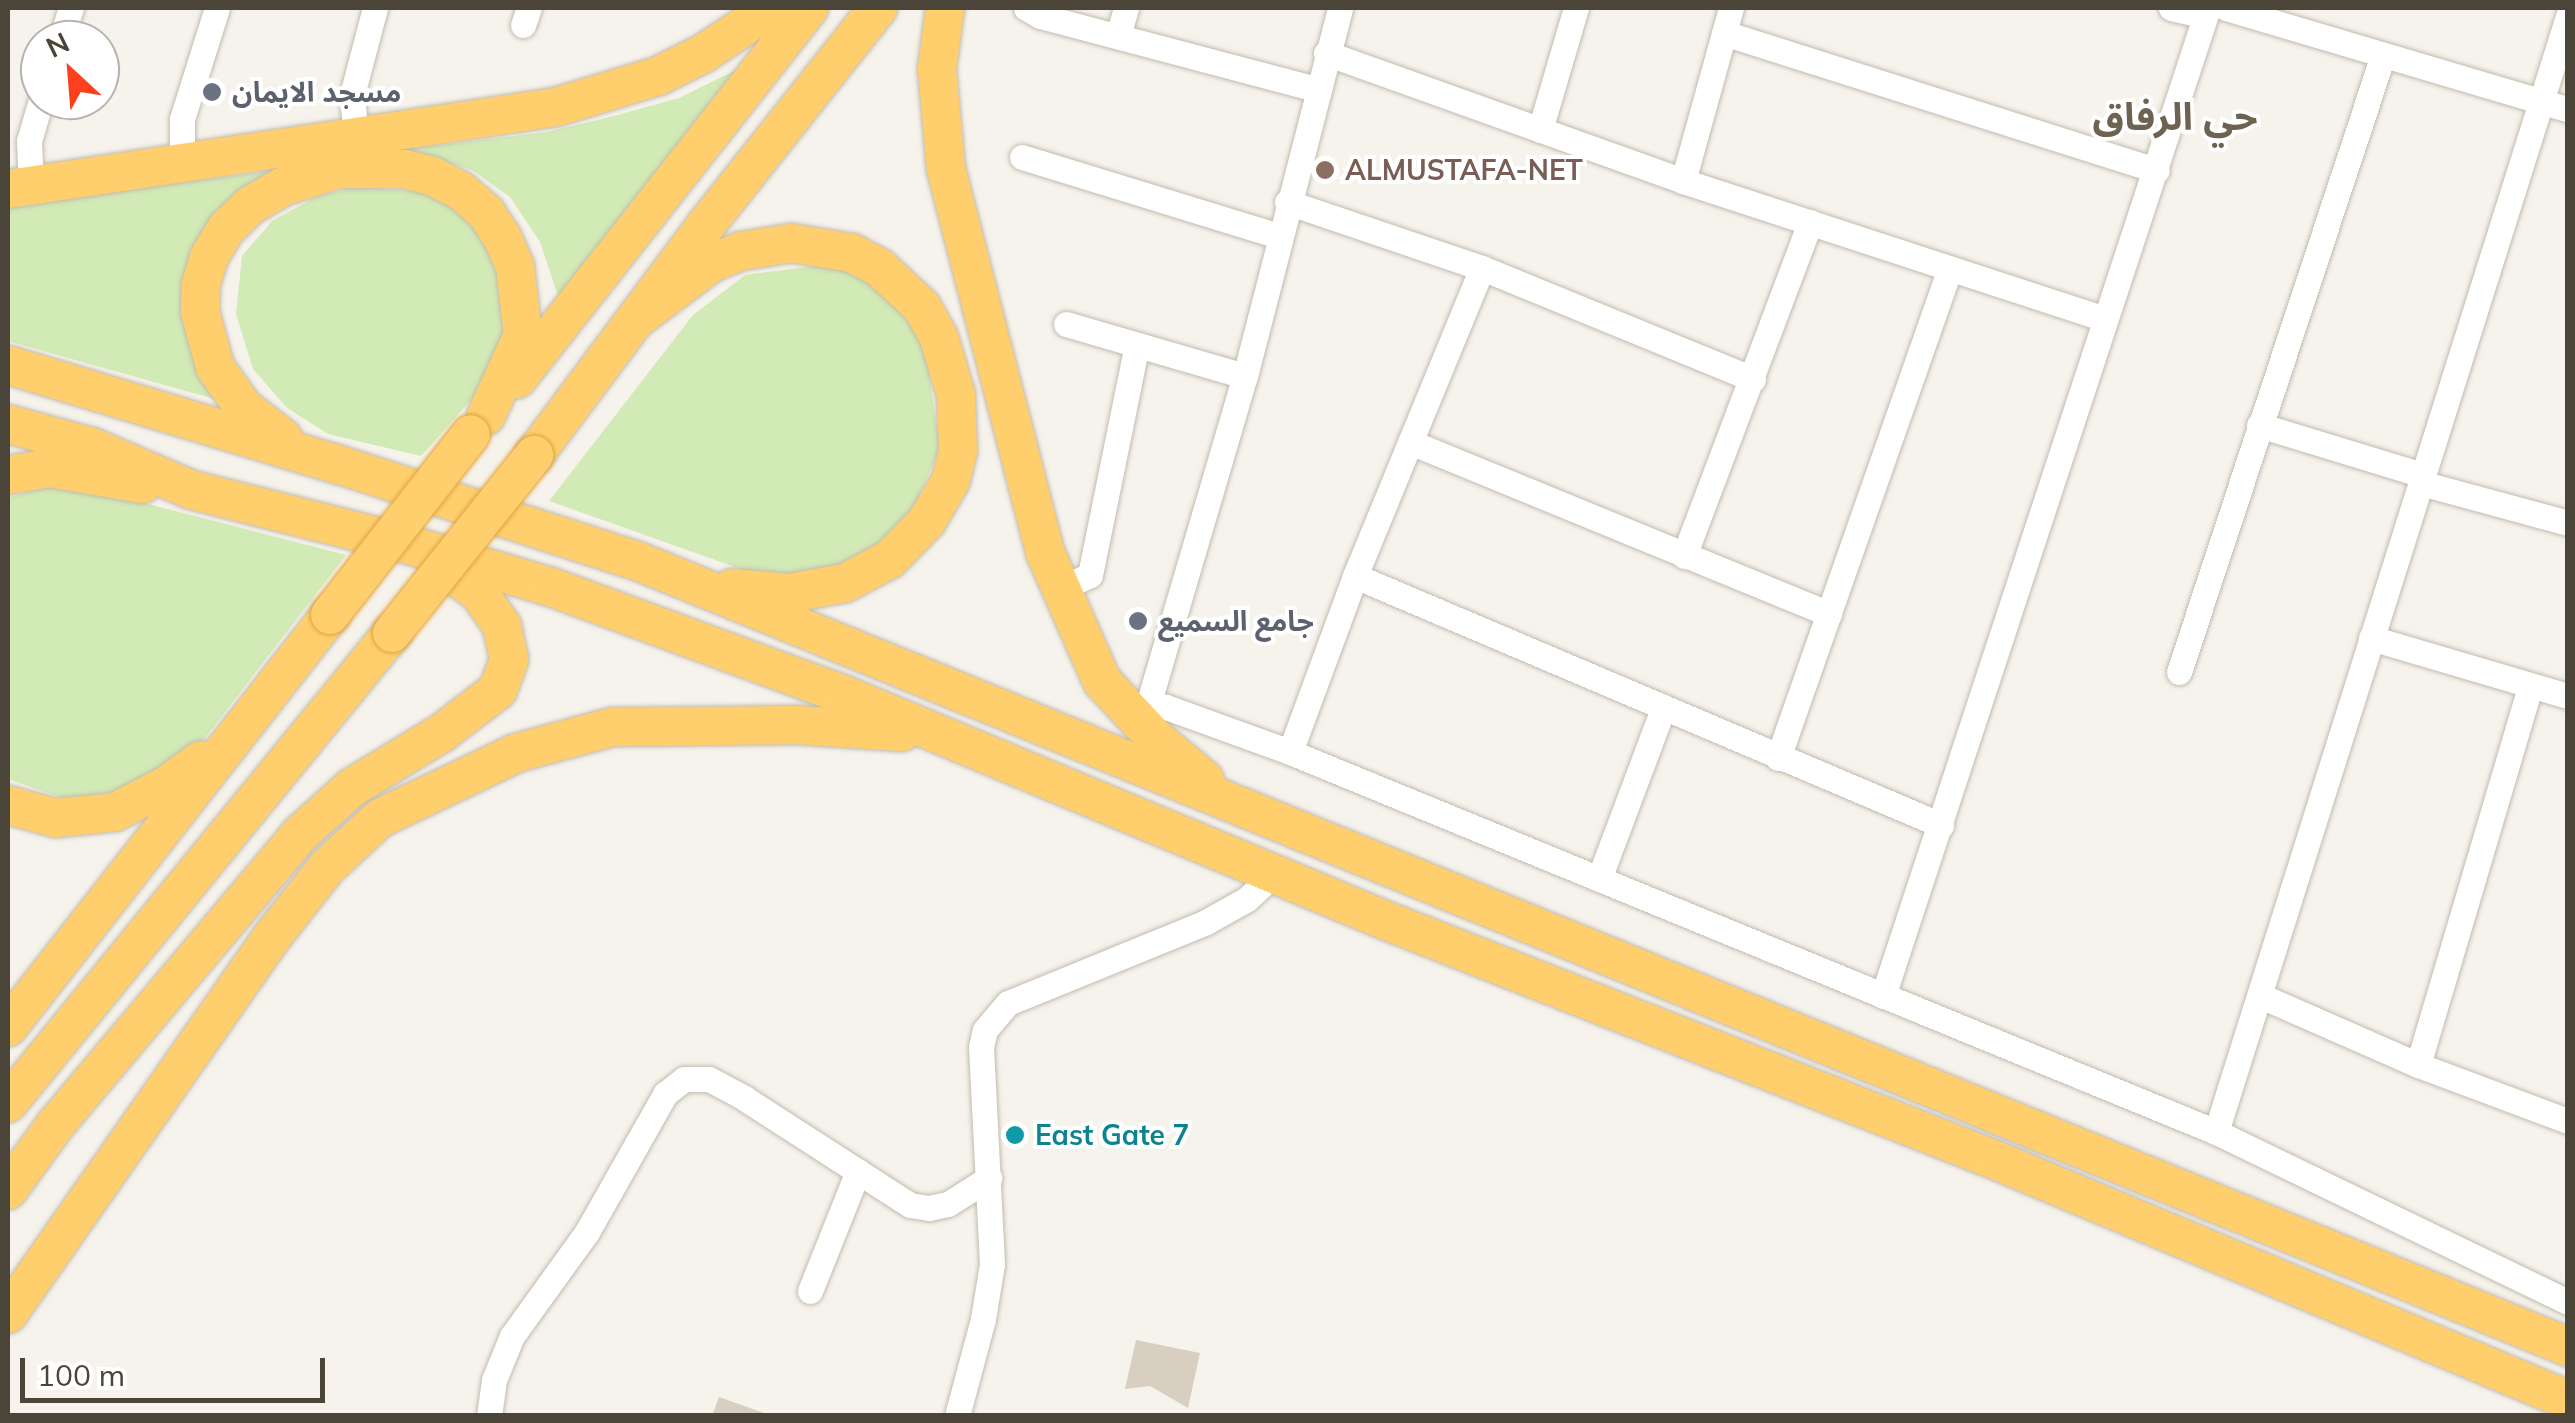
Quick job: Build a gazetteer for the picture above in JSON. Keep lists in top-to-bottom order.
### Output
{
  "districts": ["حي الرفاق"],
  "places": [
    "مسجد الايمان",
    "ALMUSTAFA-NET",
    "جامع السميع",
    "East Gate 7"
  ],
  "scale_bar": "100 m",
  "north": "top left"
}
